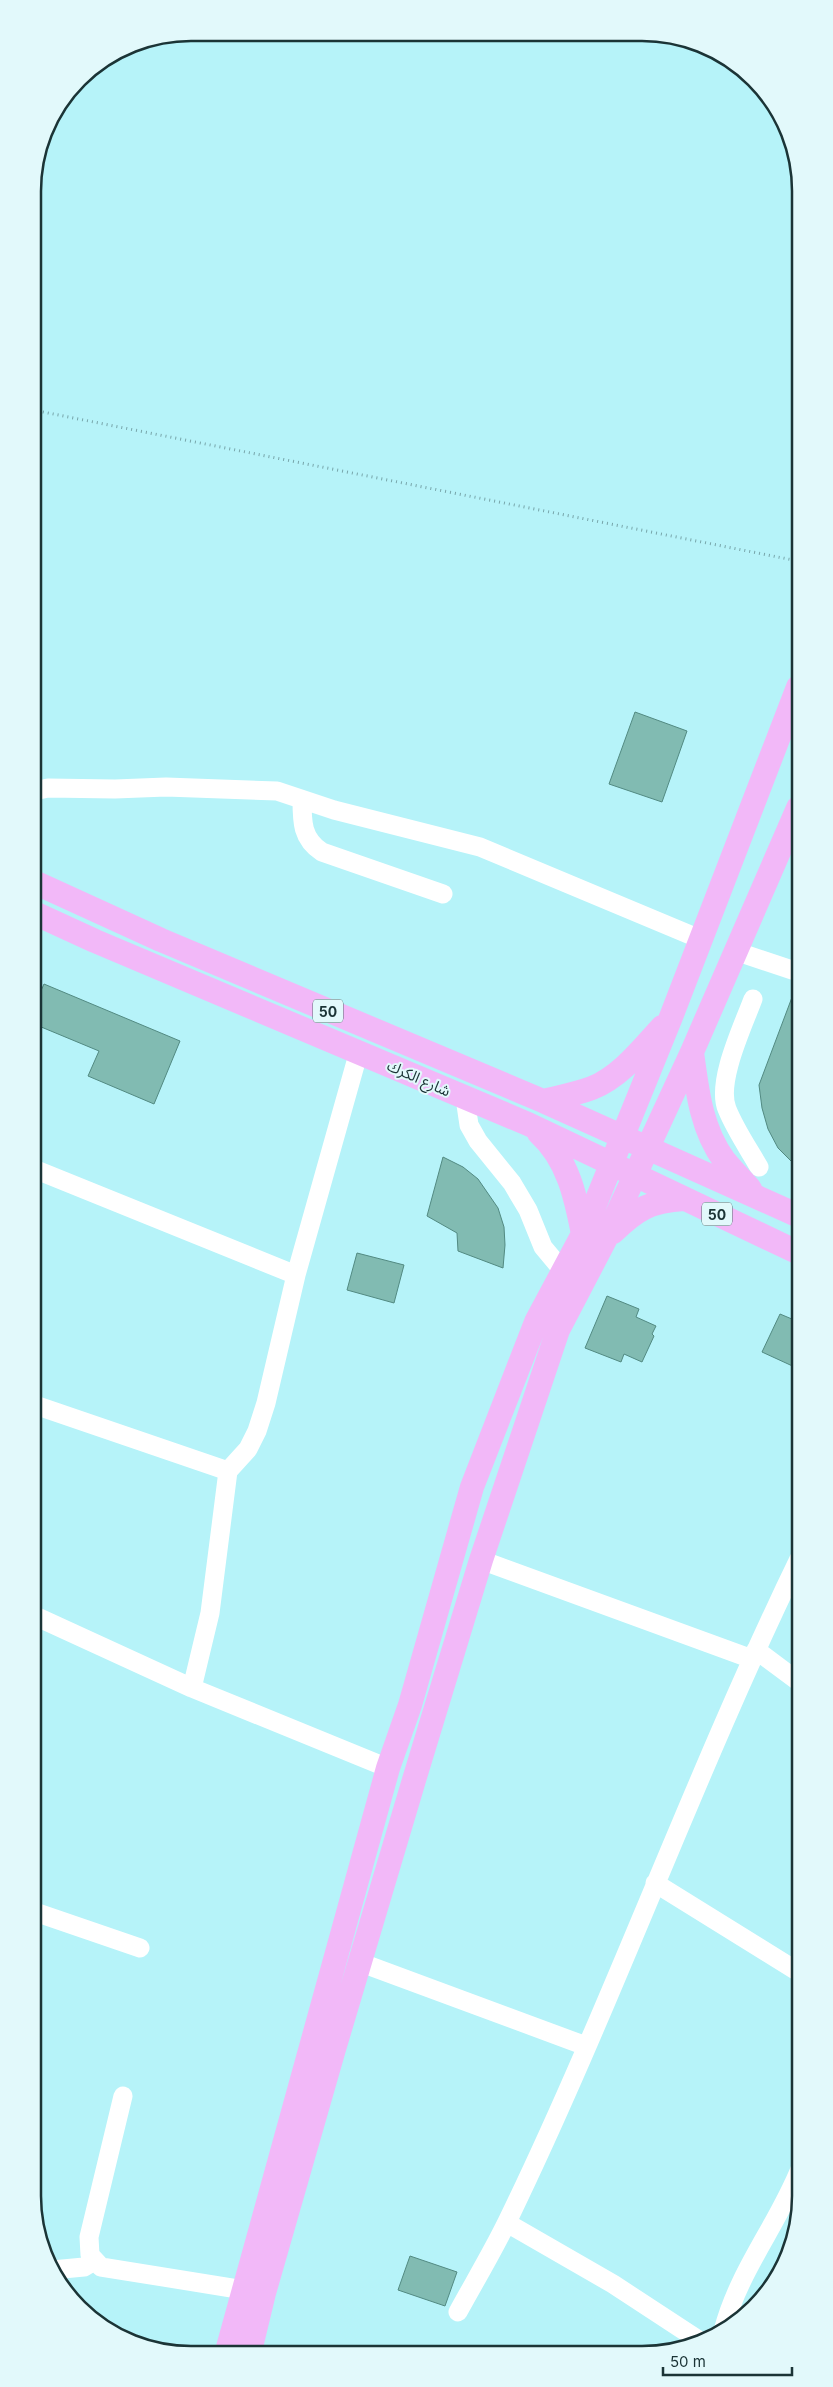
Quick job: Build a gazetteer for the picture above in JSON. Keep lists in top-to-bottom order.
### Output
{
  "streets": {
    "main road": ["50", "شارع الكرك"]
  },
  "scale_bar": "50 m"
}
